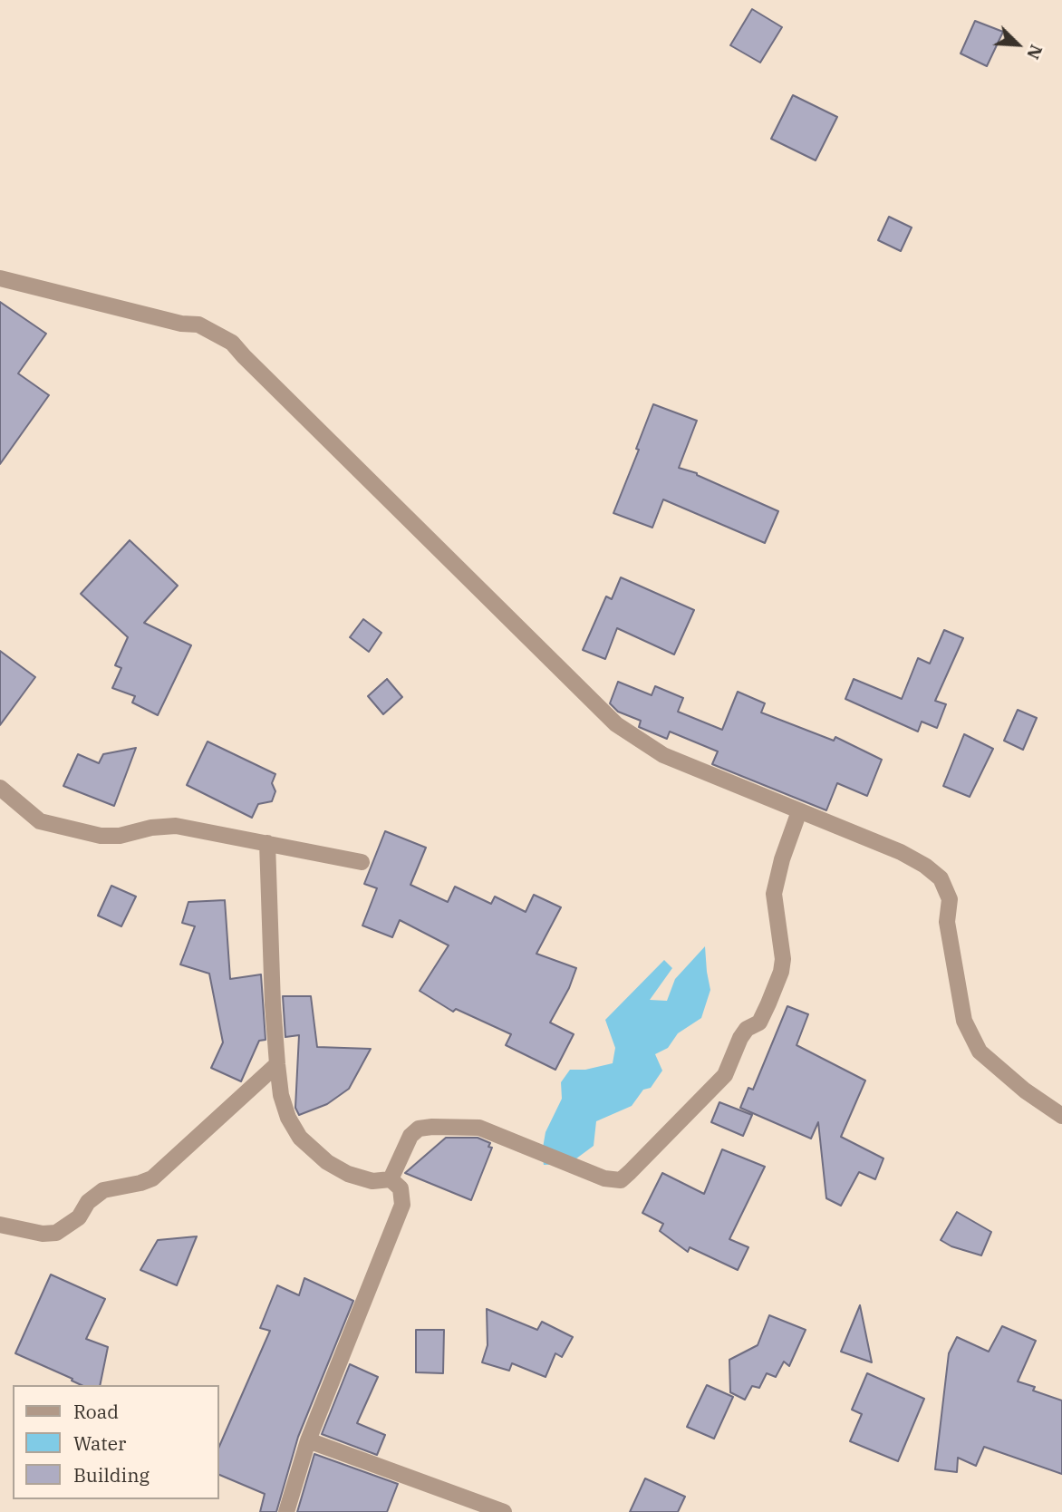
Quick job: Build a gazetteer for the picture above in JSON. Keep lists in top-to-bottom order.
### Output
{
  "legend": ["Road", "Water", "Building"],
  "north": "bottom right"
}
